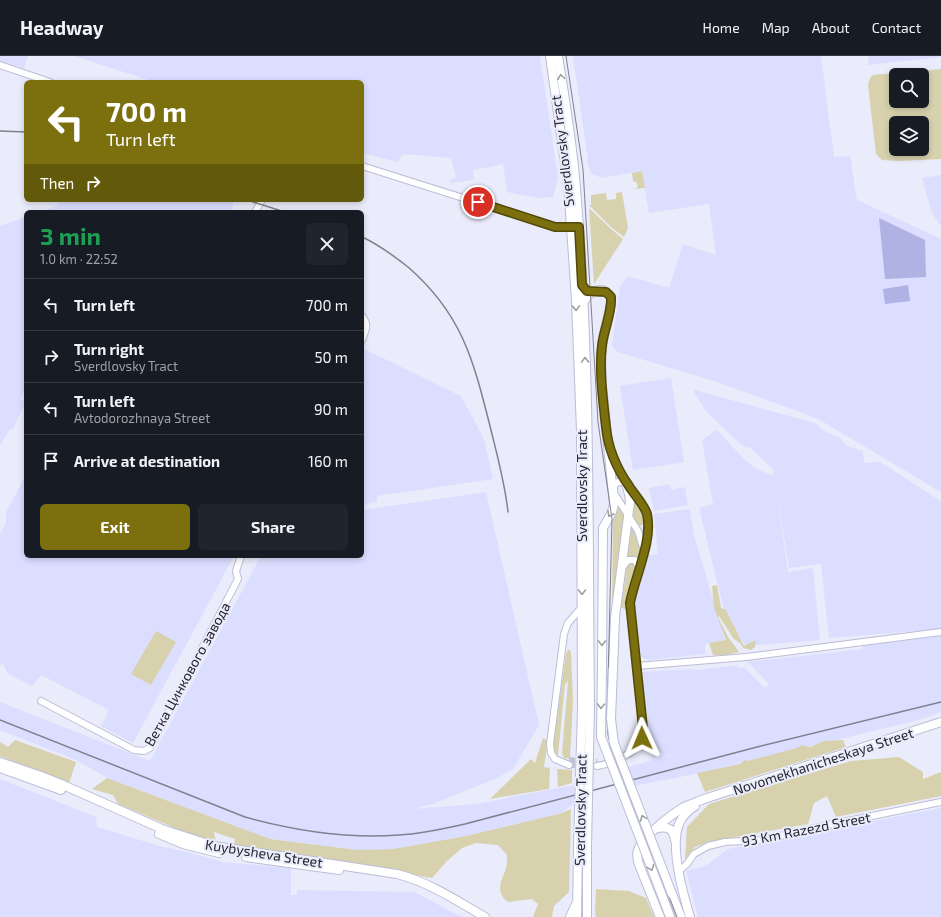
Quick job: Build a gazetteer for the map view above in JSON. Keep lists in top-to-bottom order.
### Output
{
  "streets": {
    "main road": ["Sverdlovsky Tract", "Novomekhanicheskaya Street", "Kuybysheva Street"],
    "street": ["Ветка Цинкового завода", "93 Km Razezd Street"]
  },
  "page": {
    "header": "Headway",
    "nav": [
      "Home",
      "Map",
      "About",
      "Contact"
    ],
    "turn": ["700 m", "Turn left"],
    "then": "Then",
    "heading": ["3 min", "1.0 km · 22:52"],
    "list": [
      {
        "name": "Turn left",
        "value": "700 m"
      },
      {
        "name": "Turn right",
        "note": "Sverdlovsky Tract",
        "value": "50 m"
      },
      {
        "name": "Turn left",
        "note": "Avtodorozhnaya Street",
        "value": "90 m"
      },
      {
        "name": "Arrive at destination",
        "value": "160 m"
      }
    ],
    "buttons": ["Exit", "Share"]
  }
}
